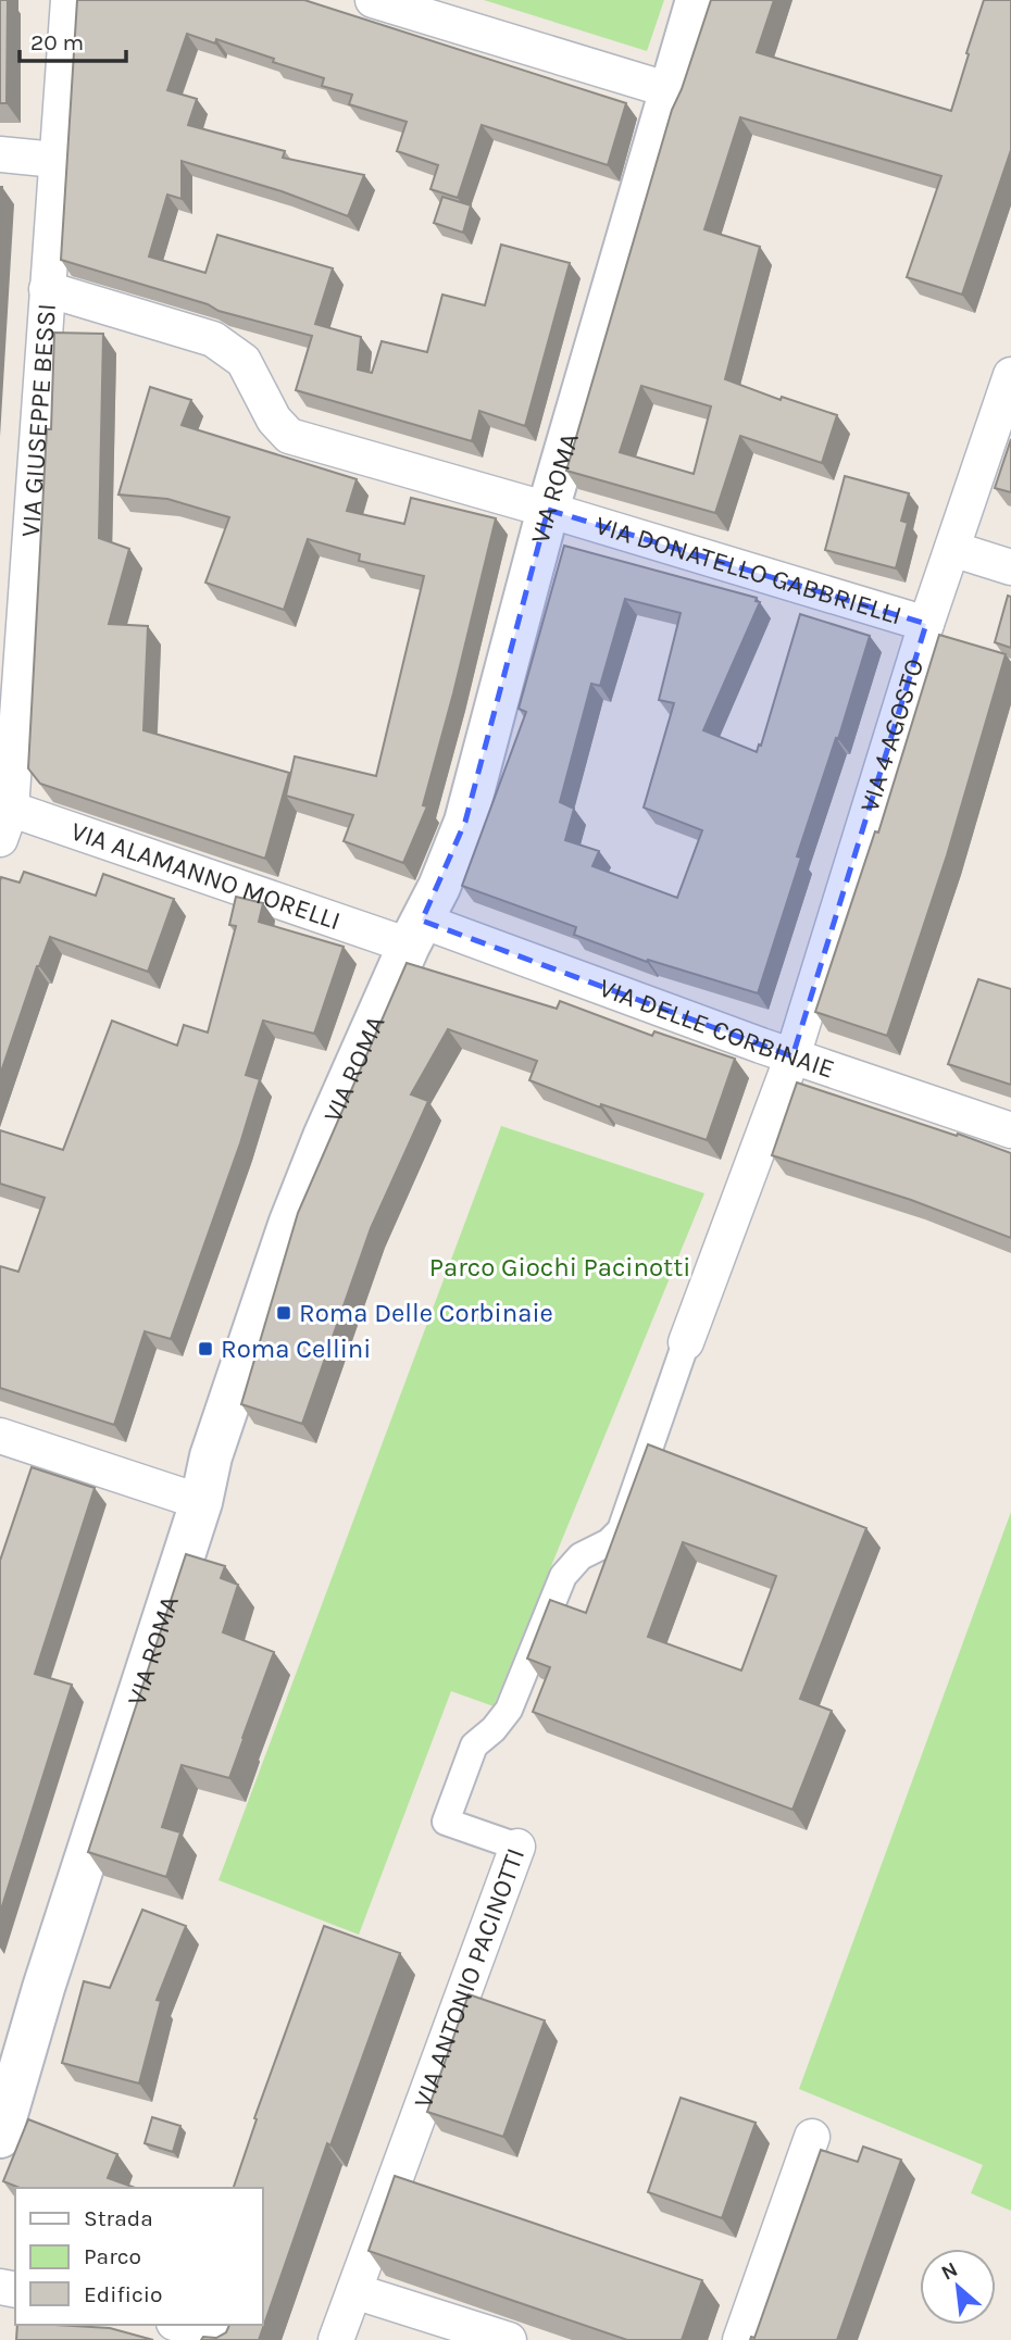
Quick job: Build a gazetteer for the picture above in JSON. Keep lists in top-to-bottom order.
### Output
{
  "streets": {
    "main road": ["VIA ROMA"],
    "street": [
      "VIA GIUSEPPE BESSI",
      "VIA DONATELLO GABBRIELLI",
      "VIA 4 AGOSTO",
      "VIA ALAMANNO MORELLI",
      "VIA DELLE CORBINAIE",
      "VIA ANTONIO PACINOTTI"
    ]
  },
  "crossings": [
    ["VIA GIUSEPPE BESSI", "VIA DONATELLO GABBRIELLI"],
    ["VIA GIUSEPPE BESSI", "VIA ALAMANNO MORELLI"],
    ["VIA ROMA", "VIA DONATELLO GABBRIELLI"],
    ["VIA ROMA", "VIA ALAMANNO MORELLI"],
    ["VIA ROMA", "VIA DELLE CORBINAIE"],
    ["VIA DONATELLO GABBRIELLI", "VIA 4 AGOSTO"],
    ["VIA 4 AGOSTO", "VIA DELLE CORBINAIE"],
    ["VIA 4 AGOSTO", "VIA ANTONIO PACINOTTI"],
    ["VIA ALAMANNO MORELLI", "VIA DELLE CORBINAIE"],
    ["VIA DELLE CORBINAIE", "VIA ANTONIO PACINOTTI"]
  ],
  "parks": ["Parco Giochi Pacinotti"],
  "places": {
    "transit": ["Roma Delle Corbinaie", "Roma Cellini"]
  },
  "legend": ["Strada", "Parco", "Edificio"],
  "scale_bar": "20 m",
  "north": "top left"
}
